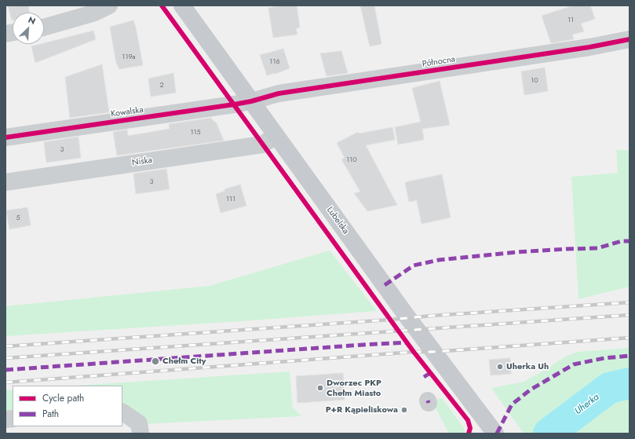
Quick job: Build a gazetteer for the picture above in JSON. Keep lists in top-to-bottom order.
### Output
{
  "streets": {
    "main road": ["Lubelska"],
    "street": ["Północna", "Kowalska", "Niska"]
  },
  "crossings": [
    ["Północna", "Kowalska"],
    ["Północna", "Lubelska"],
    ["Kowalska", "Lubelska"],
    ["Niska", "Lubelska"]
  ],
  "water": ["Uherka"],
  "places": [
    "Chełm City",
    "Uherka Uh",
    "Dworzec PKP Chełm Miasto",
    "P+R Kąpieliskowa"
  ],
  "house_numbers": [
    "11",
    "119a",
    "116",
    "10",
    "2",
    "115",
    "3",
    "110",
    "3",
    "111",
    "5"
  ],
  "legend": ["Cycle path", "Path"],
  "north": "top right"
}
